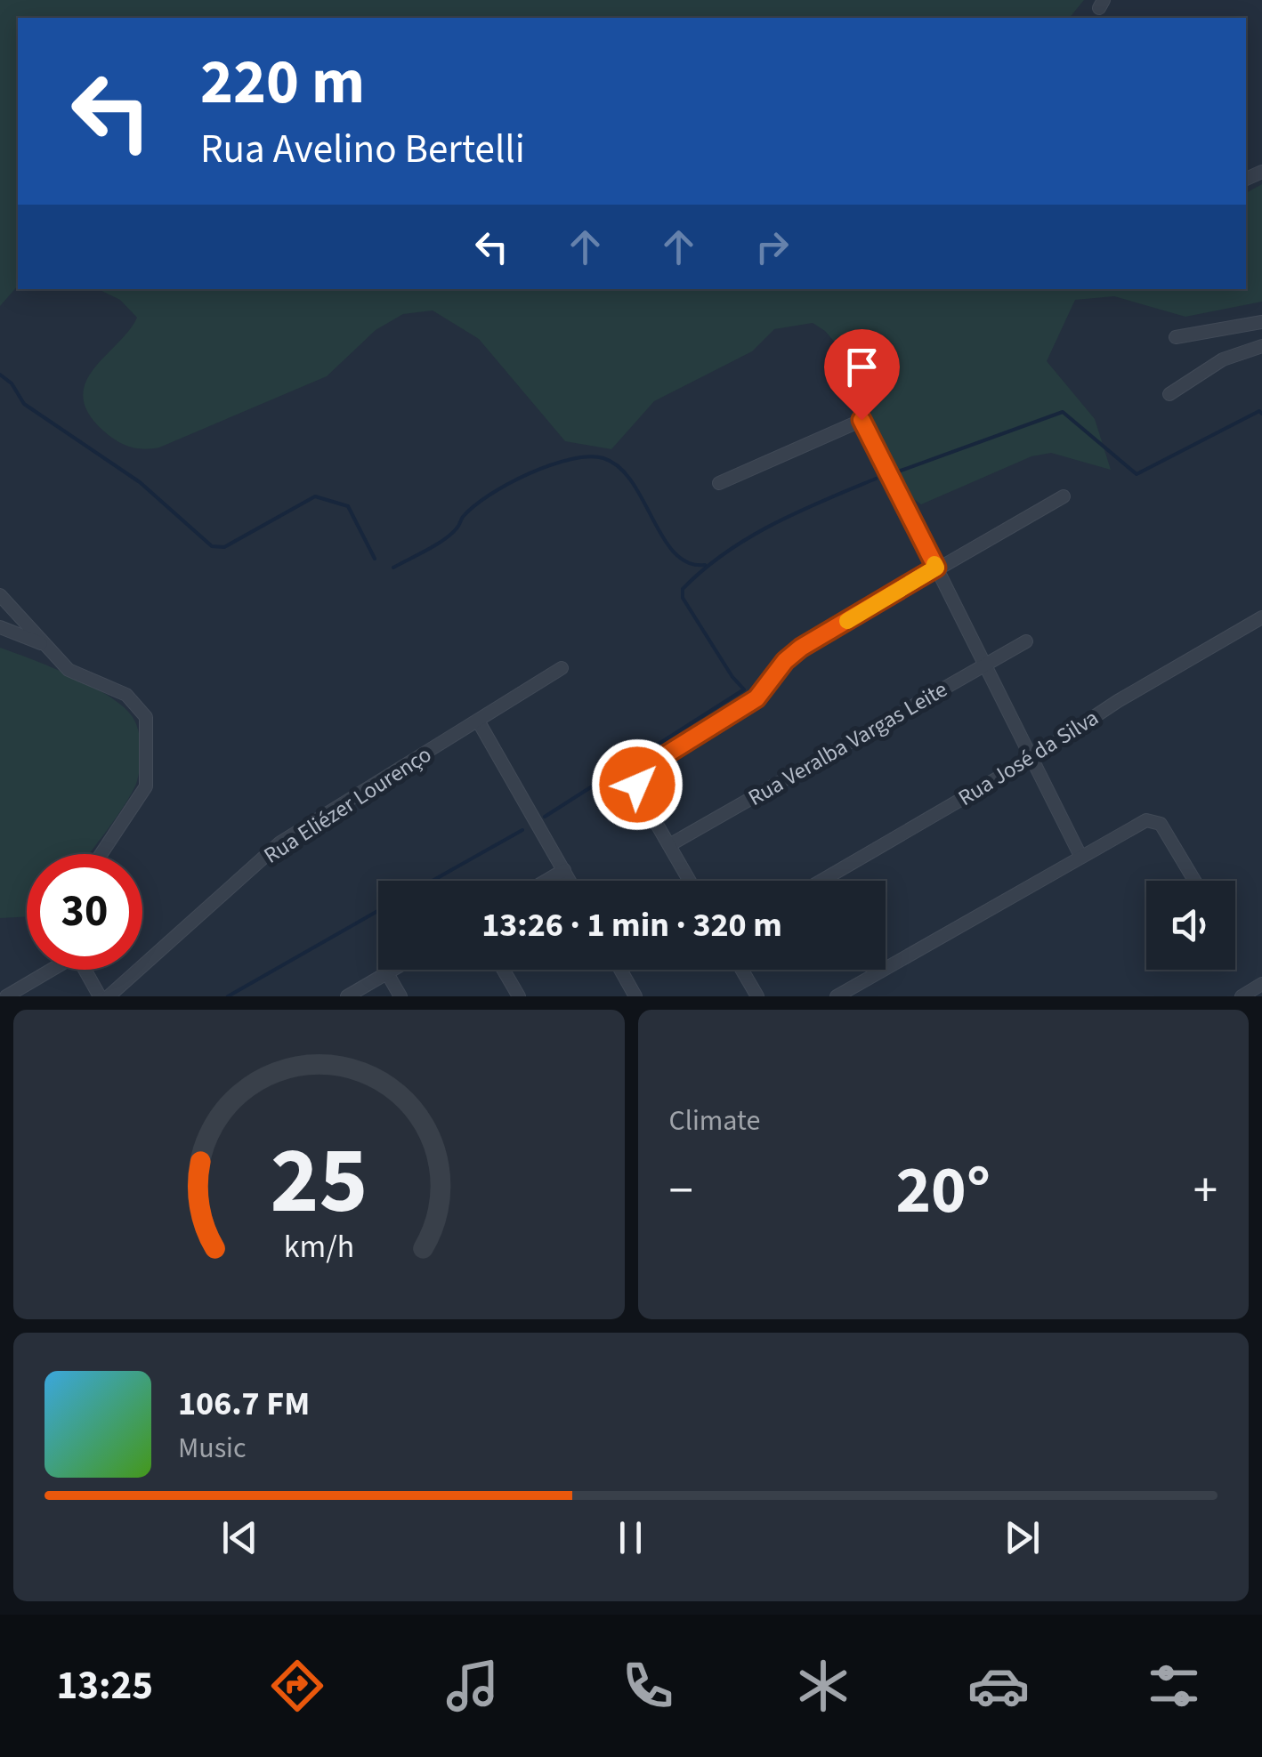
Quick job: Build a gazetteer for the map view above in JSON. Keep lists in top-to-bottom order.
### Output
{
  "streets": {
    "street": ["Rua Veralba Vargas Leite", "Rua José da Silva", "Rua Eliézer Lourenço"]
  },
  "page": {
    "turn": ["220 m", "Rua Avelino Bertelli"],
    "limit": "30",
    "trip": "13:26 · 1 min · 320 m",
    "tile": "Climate",
    "heat": ["−", "20°", "+"],
    "song": ["106.7 FM", "Music"],
    "tabs": "13:25",
    "gauge": ["25", "km/h"]
  }
}
